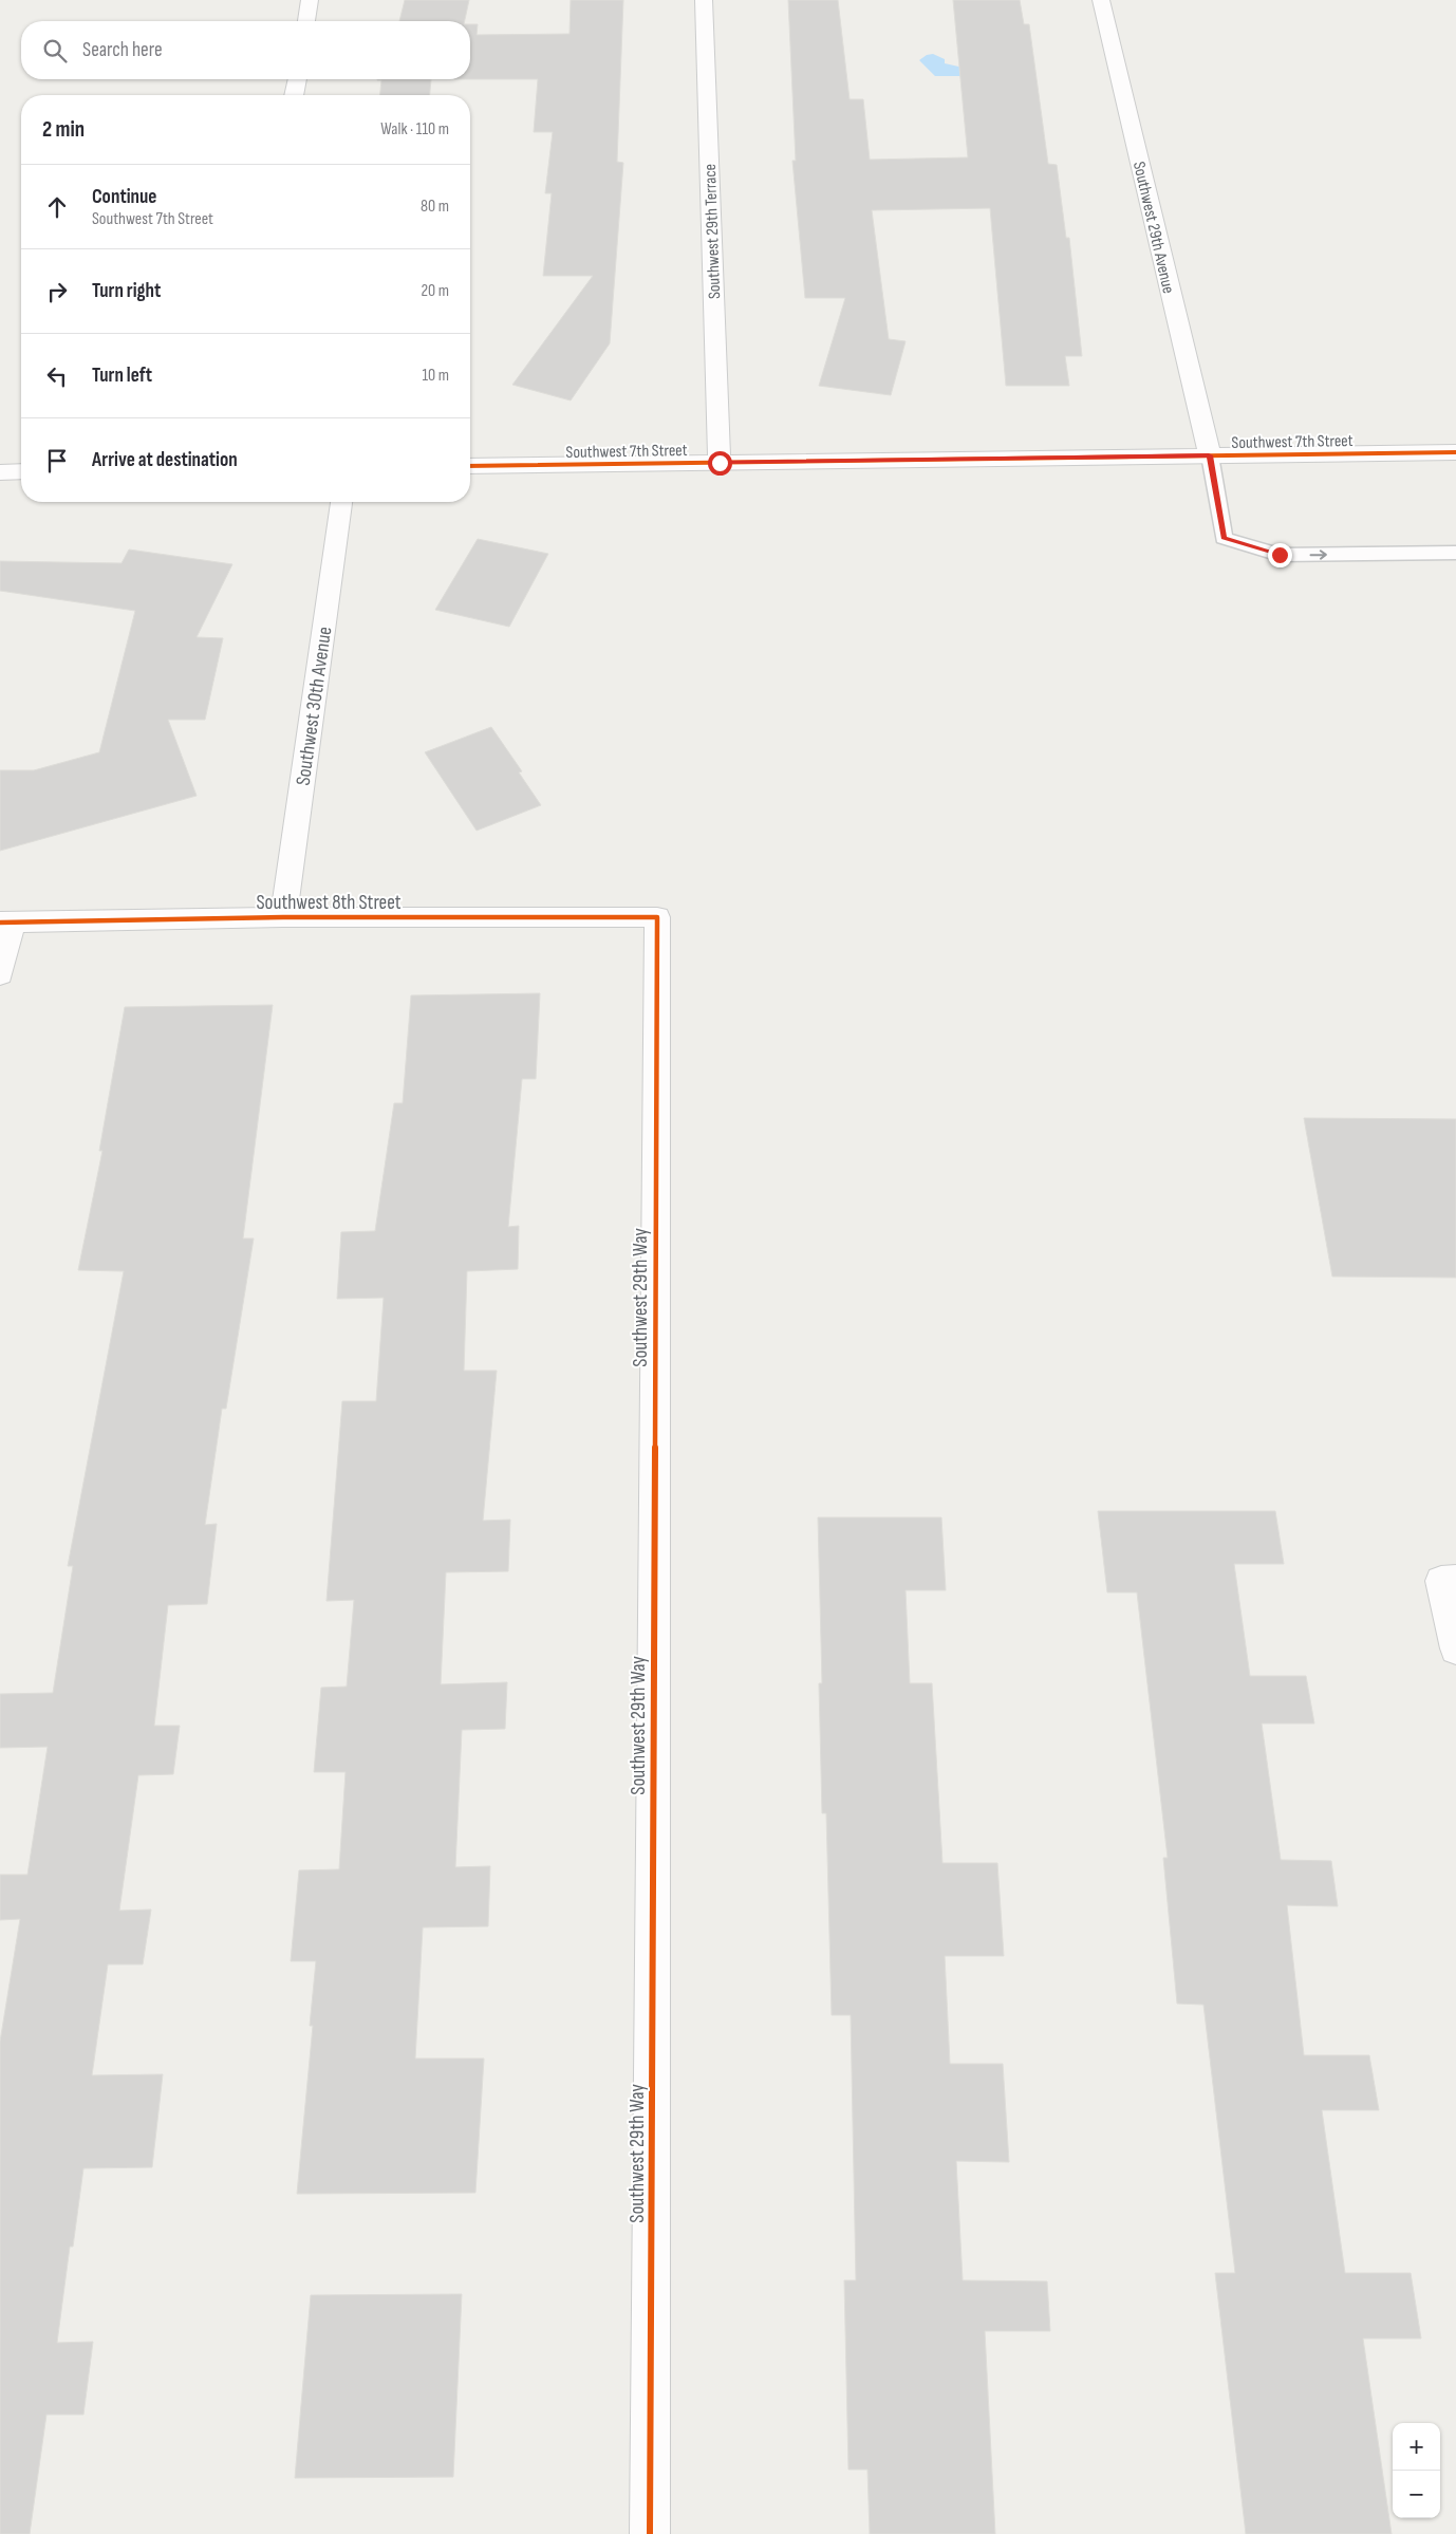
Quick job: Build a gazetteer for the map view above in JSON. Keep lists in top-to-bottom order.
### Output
{
  "streets": {
    "street": [
      "Southwest 29th Avenue",
      "Southwest 29th Terrace",
      "Southwest 7th Street",
      "Southwest 30th Avenue",
      "Southwest 8th Street",
      "Southwest 29th Way"
    ]
  },
  "crossings": [
    ["Southwest 29th Avenue", "Southwest 7th Street"],
    ["Southwest 29th Terrace", "Southwest 7th Street"],
    ["Southwest 30th Avenue", "Southwest 8th Street"],
    ["Southwest 8th Street", "Southwest 29th Way"]
  ],
  "page": {
    "search": "Search here",
    "heading": ["2 min", "Walk · 110 m"],
    "list": [
      ["Continue", "Southwest 7th Street", "80 m"],
      ["Turn right", "20 m"],
      ["Turn left", "10 m"],
      "Arrive at destination"
    ],
    "map_buttons": ["+", "−"]
  }
}
